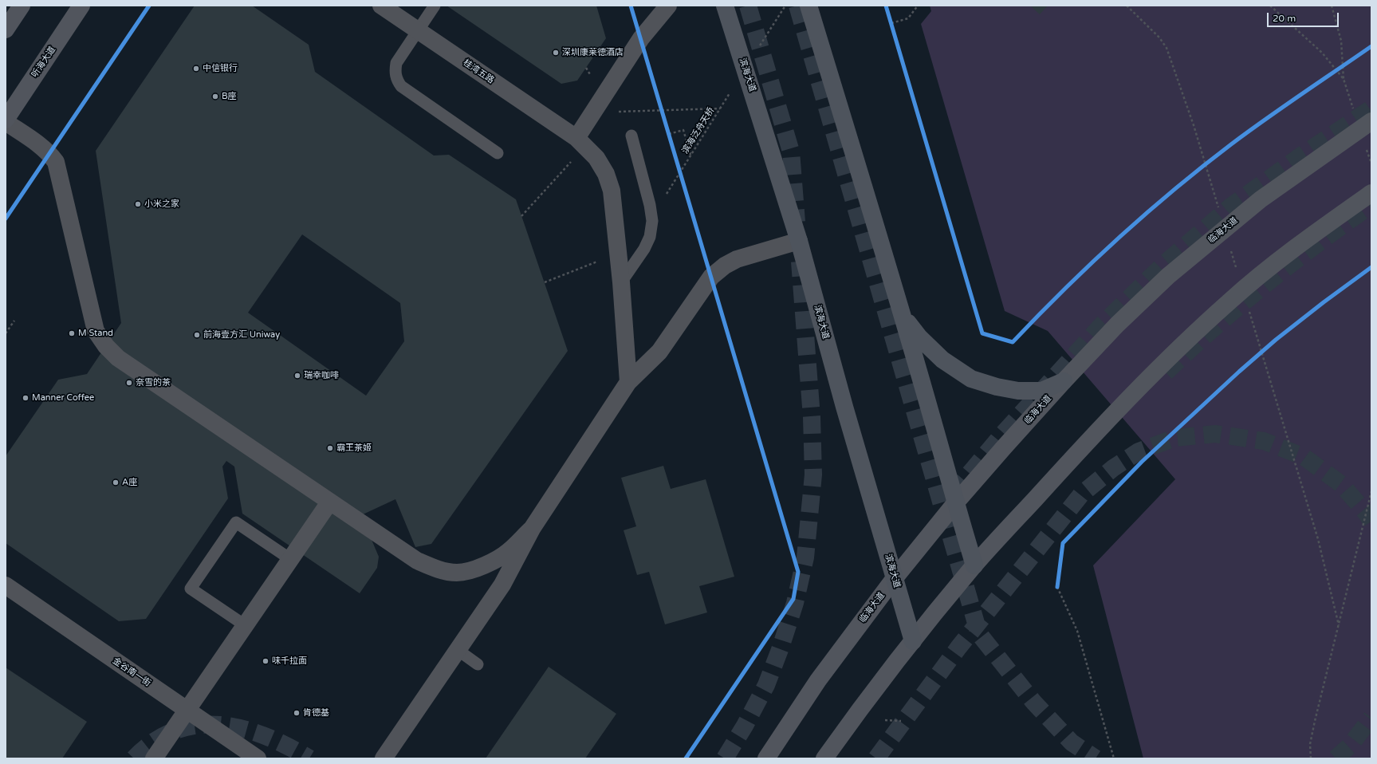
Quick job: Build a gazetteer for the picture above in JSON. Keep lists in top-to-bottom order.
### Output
{
  "streets": {
    "main road": ["听海大道", "滨海大道", "临海大道"],
    "street": ["桂湾五路", "金谷南一街"],
    "path": ["滨海泛舟天桥"]
  },
  "crossings": [
    ["滨海大道", "临海大道"]
  ],
  "places": [
    "深圳康莱德酒店",
    "中信银行",
    "B座",
    "小米之家",
    "M Stand",
    "前海壹方汇 Uniway",
    "瑞幸咖啡",
    "奈雪的茶",
    "Manner Coffee",
    "霸王茶姬",
    "A座",
    "味千拉面",
    "肯德基"
  ],
  "scale_bar": "20 m"
}
